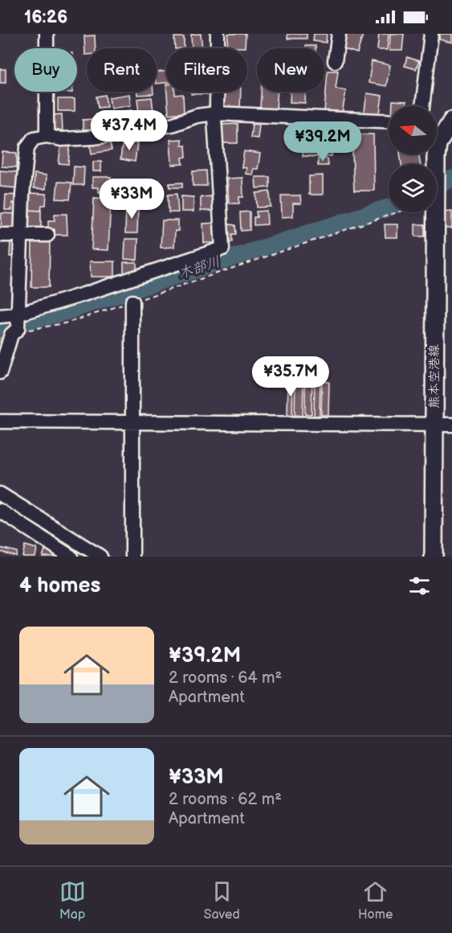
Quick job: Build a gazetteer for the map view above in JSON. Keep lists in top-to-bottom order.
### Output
{
  "streets": {
    "main road": ["熊本空港線"]
  },
  "water": ["木部川"],
  "north": "left",
  "page": {
    "status": "16:26",
    "chip": [
      "Buy",
      "Rent",
      "Filters",
      "New"
    ],
    "price": [
      "¥37.4M",
      "¥39.2M",
      "¥33M",
      "¥35.7M"
    ],
    "heading": "4 homes",
    "list": [
      {
        "name": "¥39.2M",
        "note": "2 rooms · 64 m² · Apartment"
      },
      {
        "name": "¥33M",
        "note": "2 rooms · 62 m² · Apartment"
      }
    ],
    "tabs": ["Map", "Saved", "Home"]
  }
}
